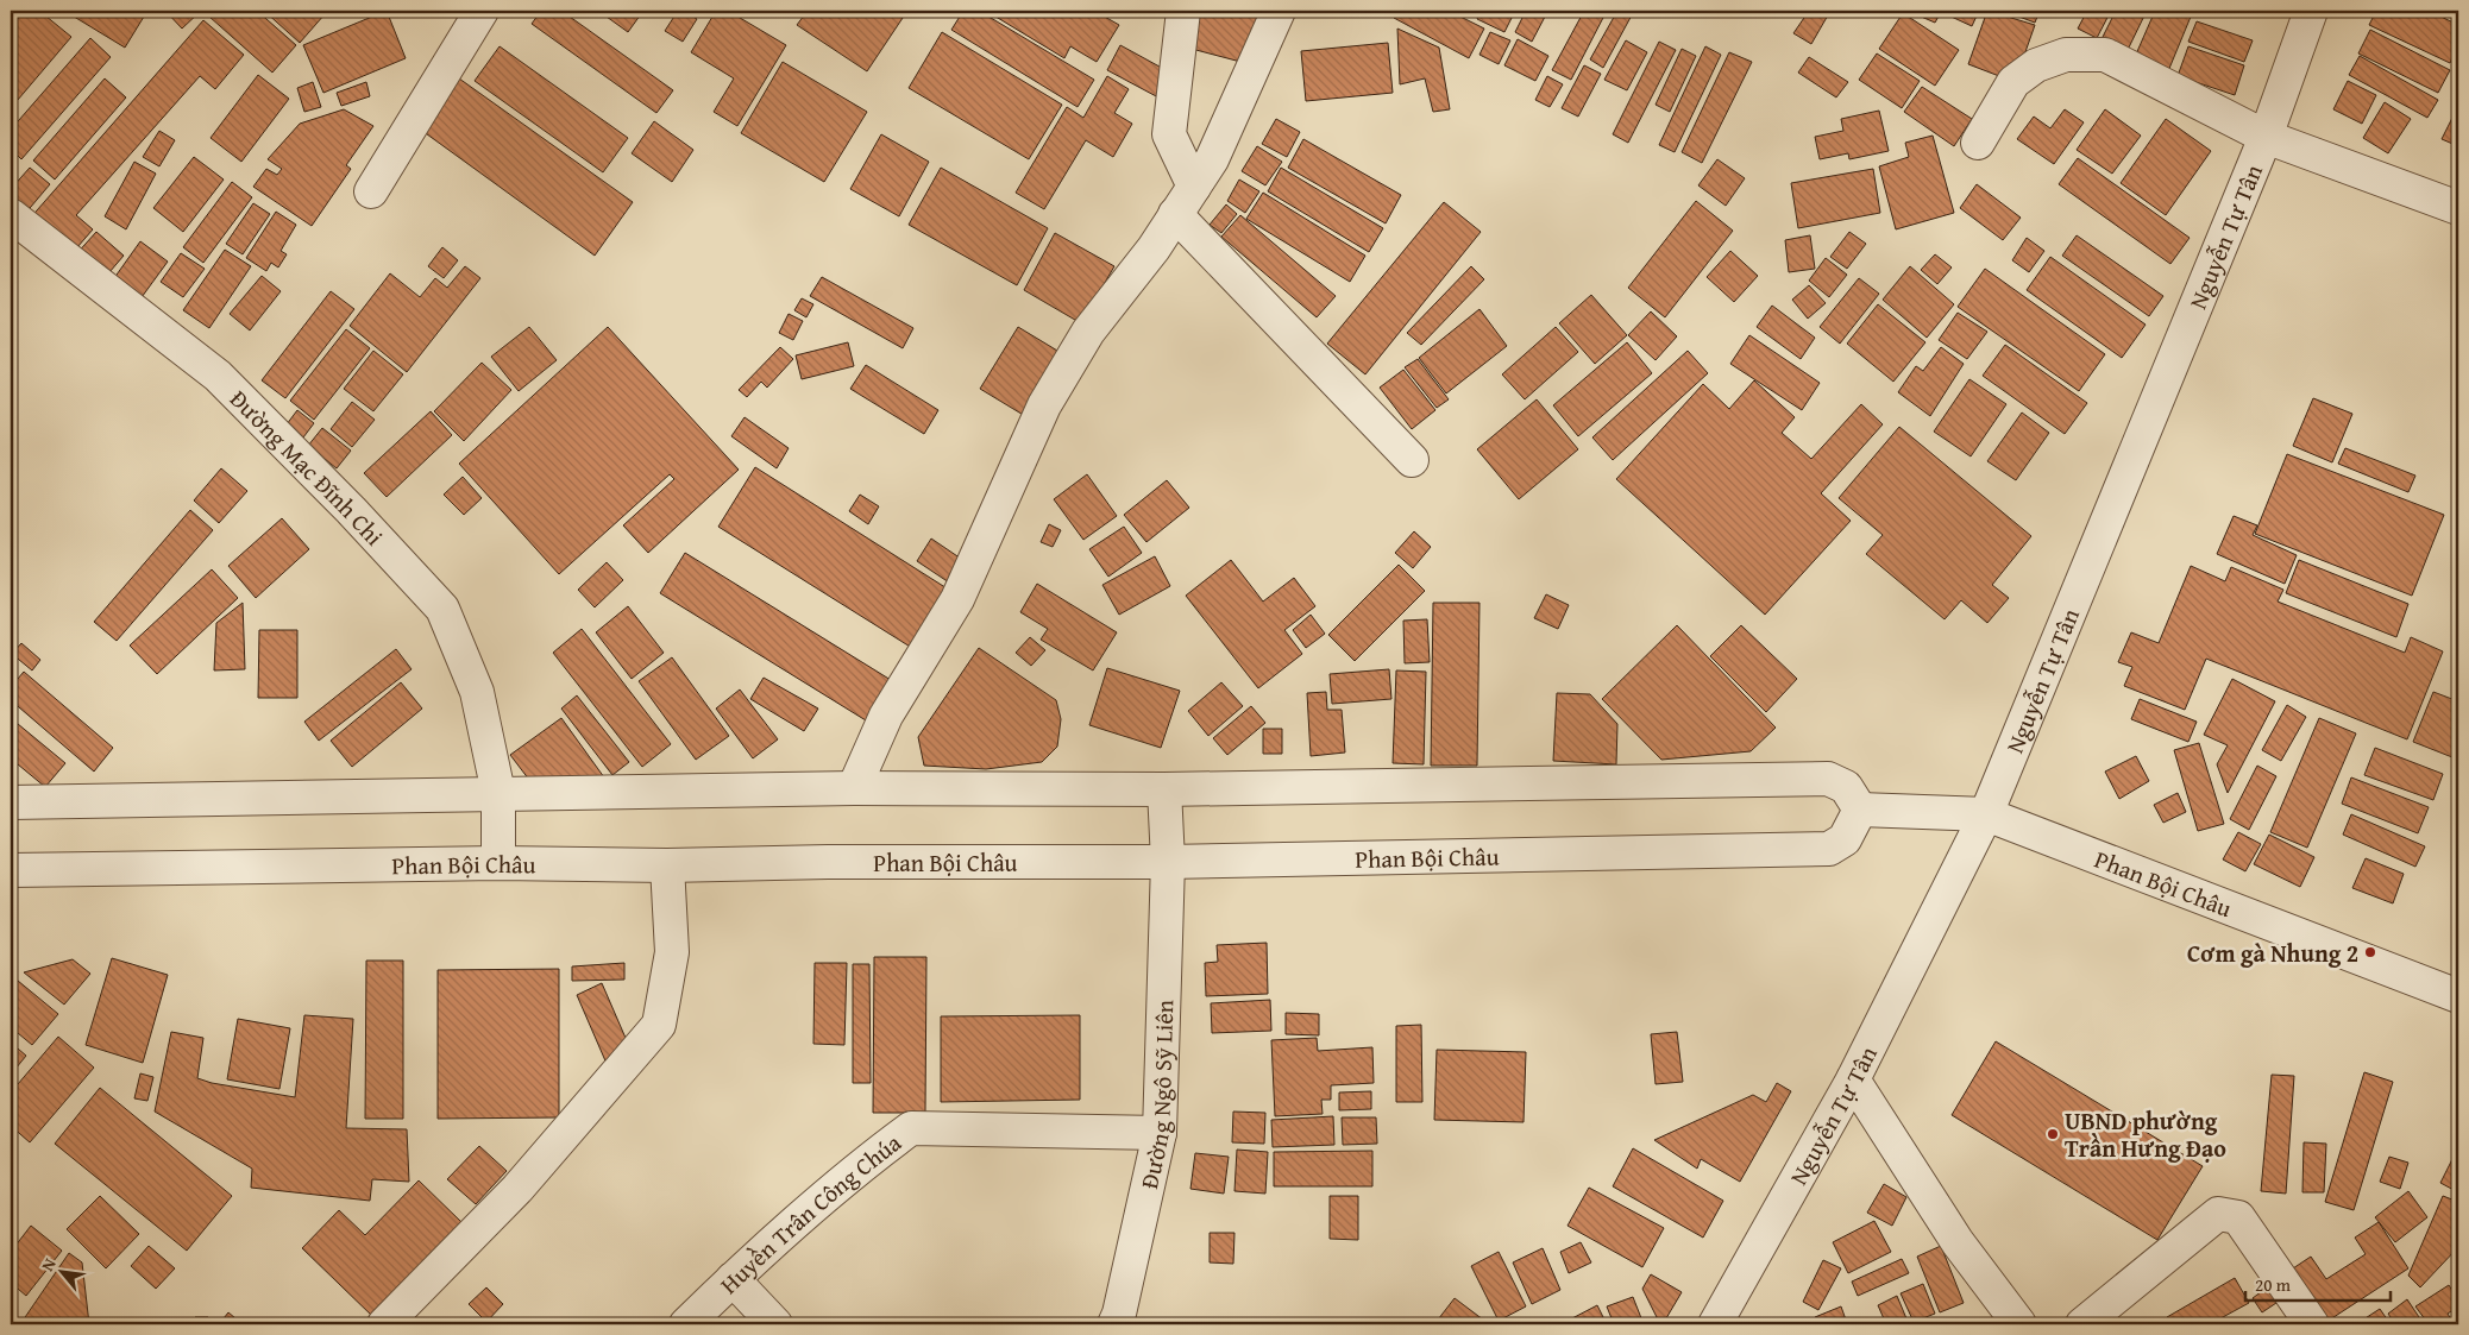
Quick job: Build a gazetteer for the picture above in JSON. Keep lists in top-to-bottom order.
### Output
{
  "streets": {
    "street": [
      "Nguyễn Tự Tân",
      "Đường Mạc Đĩnh Chi",
      "Phan Bội Châu",
      "Đường Ngô Sỹ Liên",
      "Huyền Trân Công Chúa"
    ]
  },
  "crossings": [
    ["Nguyễn Tự Tân", "Phan Bội Châu"],
    ["Đường Mạc Đĩnh Chi", "Phan Bội Châu"],
    ["Phan Bội Châu", "Đường Ngô Sỹ Liên"],
    ["Đường Ngô Sỹ Liên", "Huyền Trân Công Chúa"]
  ],
  "places": ["Cơm gà Nhung 2", "UBND phường Trần Hưng Đạo"],
  "scale_bar": "20 m",
  "north": "top left"
}
